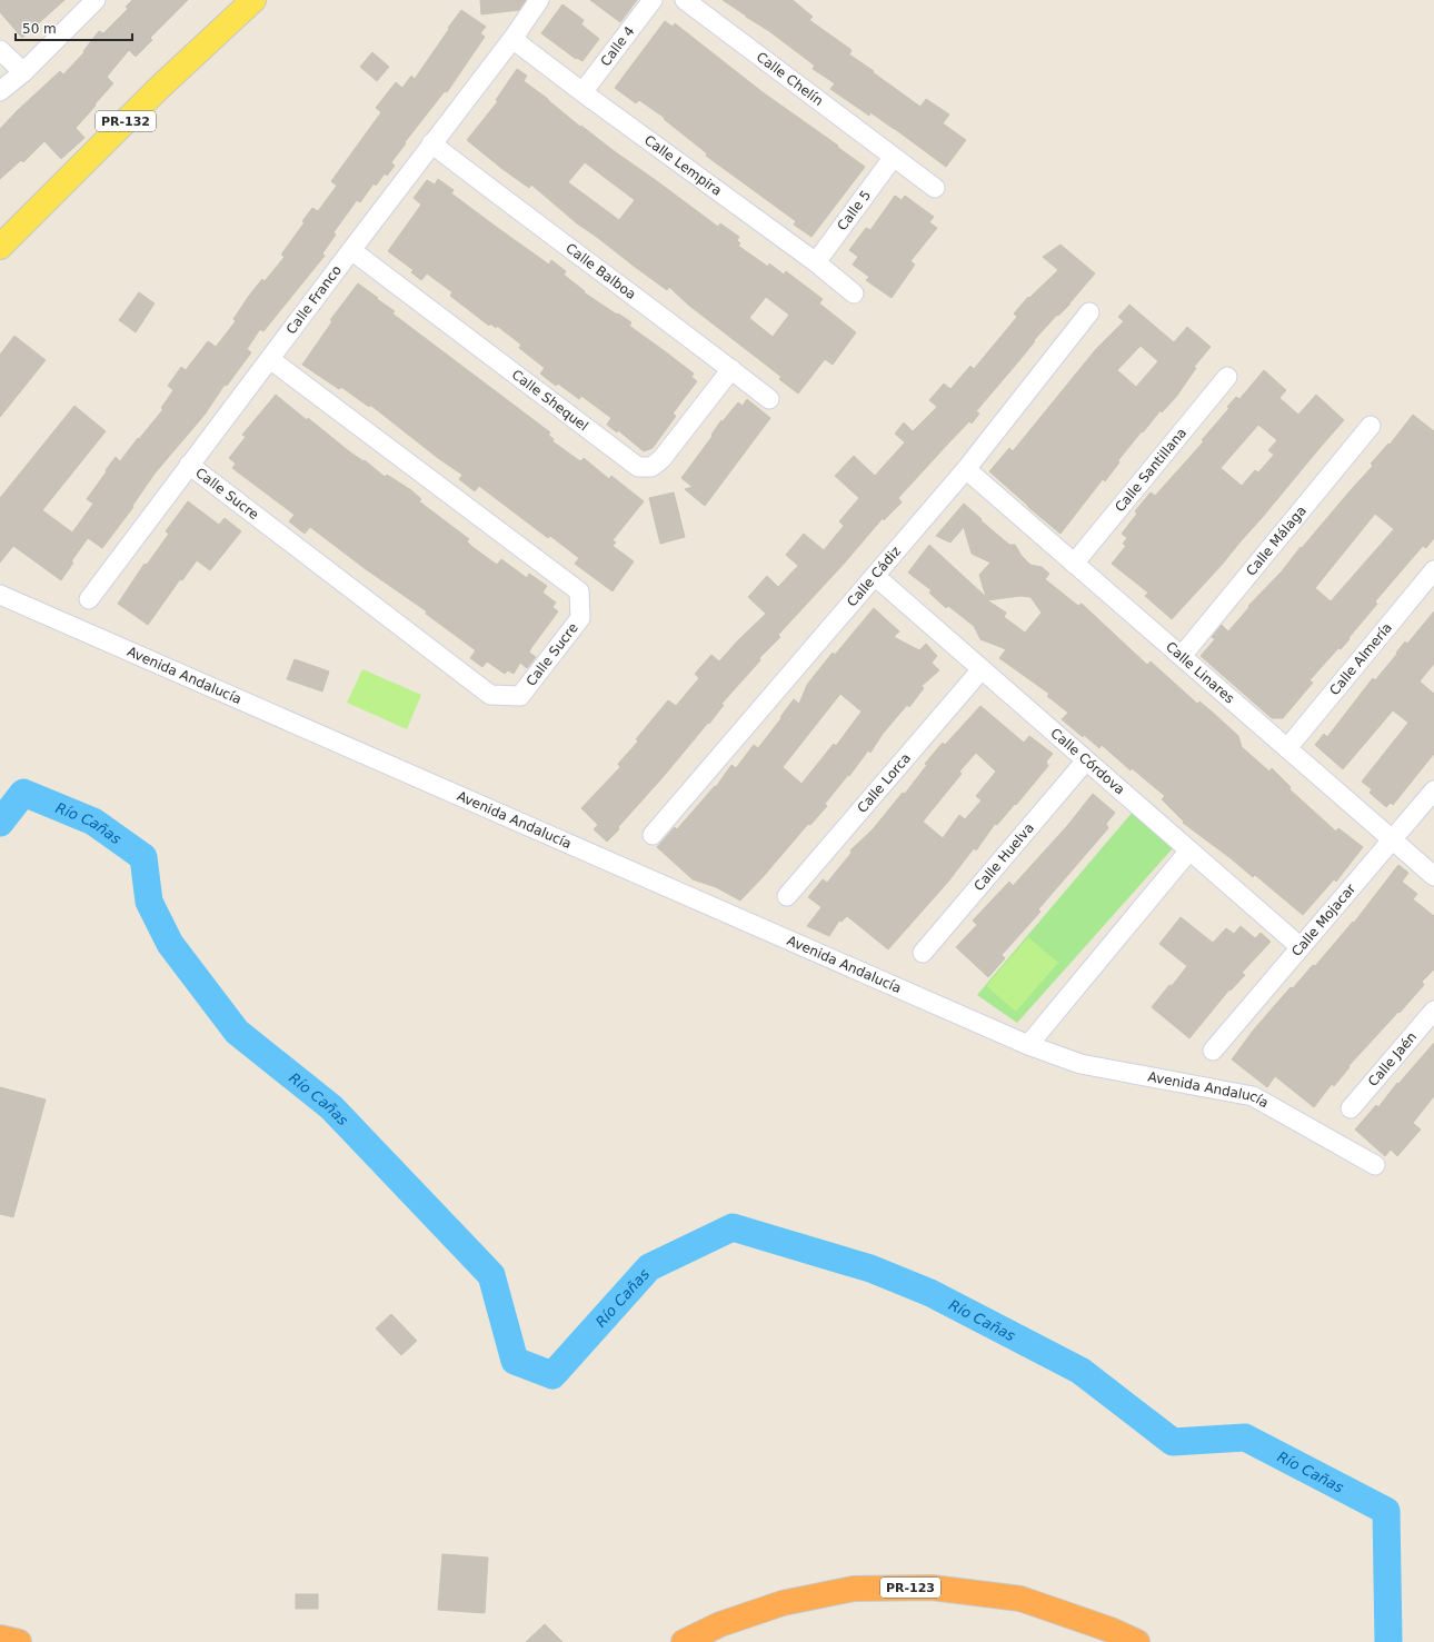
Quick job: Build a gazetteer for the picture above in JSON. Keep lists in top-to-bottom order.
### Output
{
  "streets": {
    "highway": ["PR-123"],
    "main road": ["PR-132"],
    "street": [
      "Calle 4",
      "Calle Chelín",
      "Calle Lempira",
      "Calle 5",
      "Calle Balboa",
      "Calle Franco",
      "Calle Shequel",
      "Calle Santillana",
      "Calle Sucre",
      "Calle Málaga",
      "Calle Cádiz",
      "Calle Almería",
      "Calle Linares",
      "Avenida Andalucía",
      "Calle Córdova",
      "Calle Lorca",
      "Calle Huelva",
      "Calle Mojacar",
      "Calle Jaén"
    ]
  },
  "crossings": [
    ["Calle 4", "Calle Lempira"],
    ["Calle Chelín", "Calle 5"],
    ["Calle Lempira", "Calle 5"],
    ["Calle Lempira", "Calle Franco"],
    ["Calle Balboa", "Calle Franco"],
    ["Calle Balboa", "Calle Shequel"],
    ["Calle Franco", "Calle Shequel"],
    ["Calle Franco", "Calle Sucre"],
    ["Calle Santillana", "Calle Linares"],
    ["Calle Málaga", "Calle Linares"],
    ["Calle Cádiz", "Calle Linares"],
    ["Calle Cádiz", "Calle Córdova"],
    ["Calle Almería", "Calle Linares"],
    ["Calle Linares", "Calle Mojacar"],
    ["Calle Córdova", "Calle Lorca"],
    ["Calle Córdova", "Calle Huelva"],
    ["Calle Córdova", "Calle Mojacar"]
  ],
  "water": ["Río Cañas"],
  "scale_bar": "50 m"
}
